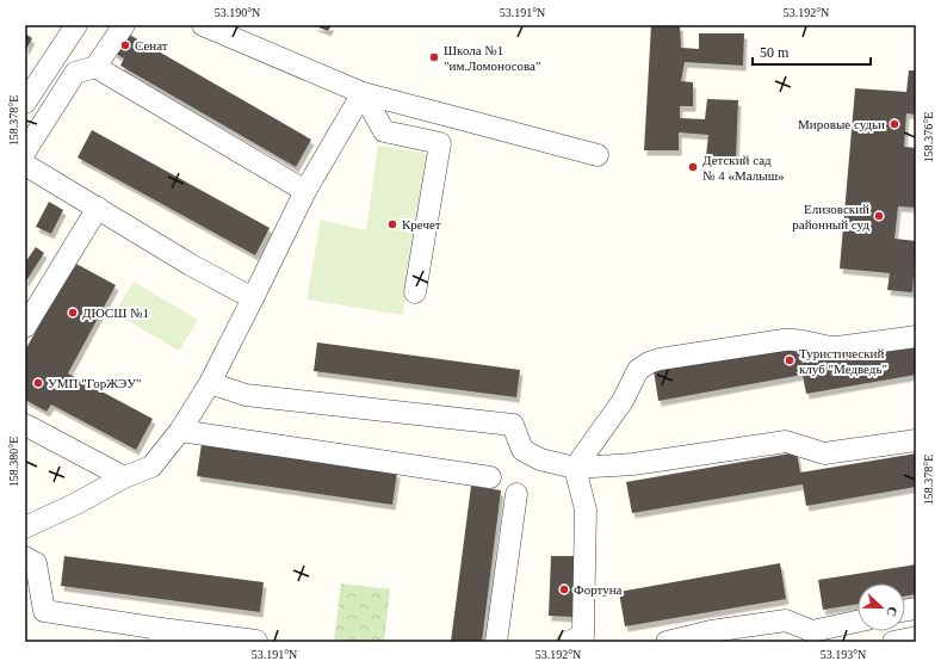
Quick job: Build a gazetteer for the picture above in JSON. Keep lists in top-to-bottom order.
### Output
{
  "places": [
    "Сенат",
    "Школа №1 \"им.Ломоносова\"",
    "Мировые судьи",
    "Детский сад № 4 «Малыш»",
    "Елизовский районный суд",
    "Кречет",
    "ДЮСШ №1",
    "Туристический клуб \"Медведь\"",
    "УМП \"ГорЖЭУ\"",
    "Фортуна"
  ],
  "scale_bar": "50 m",
  "north": "right",
  "coordinates": [
    "53.190°N",
    "53.191°N",
    "53.192°N",
    "158.378°E",
    "158.376°E",
    "158.380°E",
    "53.193°N"
  ]
}
